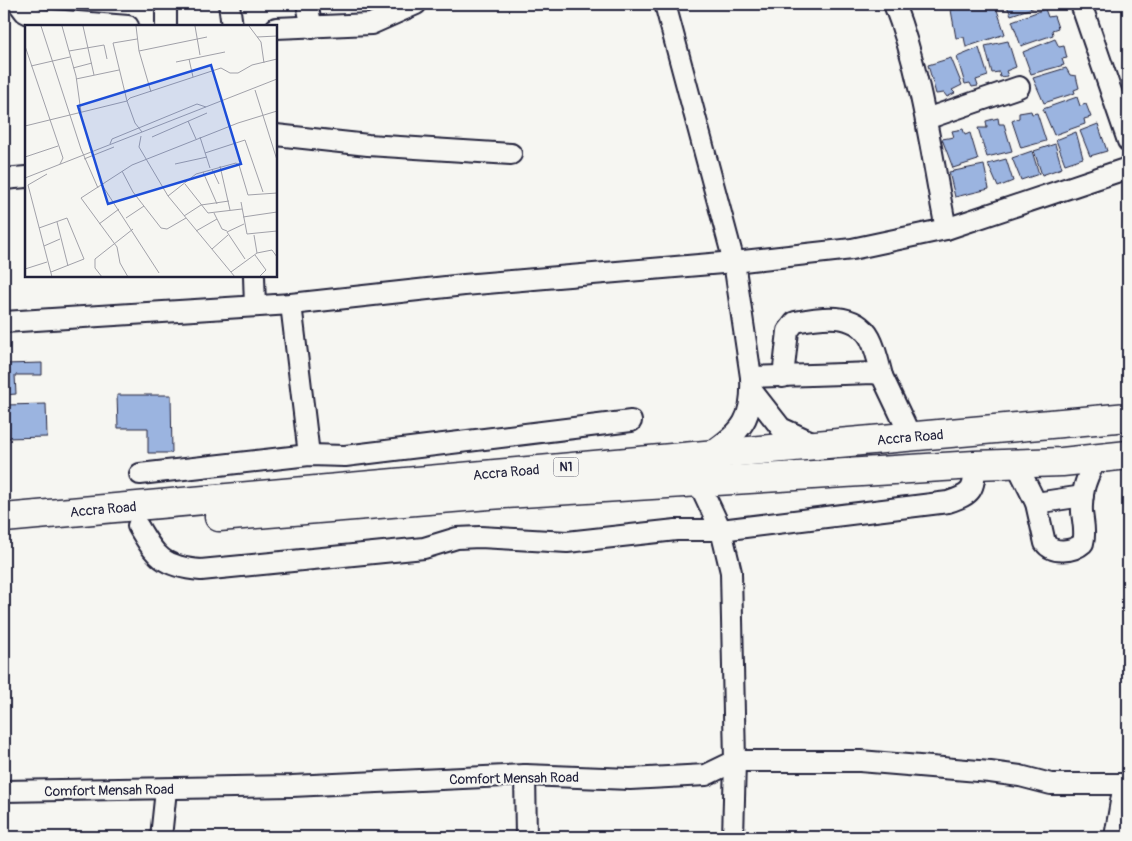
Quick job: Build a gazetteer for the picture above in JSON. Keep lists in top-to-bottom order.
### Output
{
  "streets": {
    "highway": ["Accra Road", "N1"],
    "street": ["Comfort Mensah Road"]
  }
}
